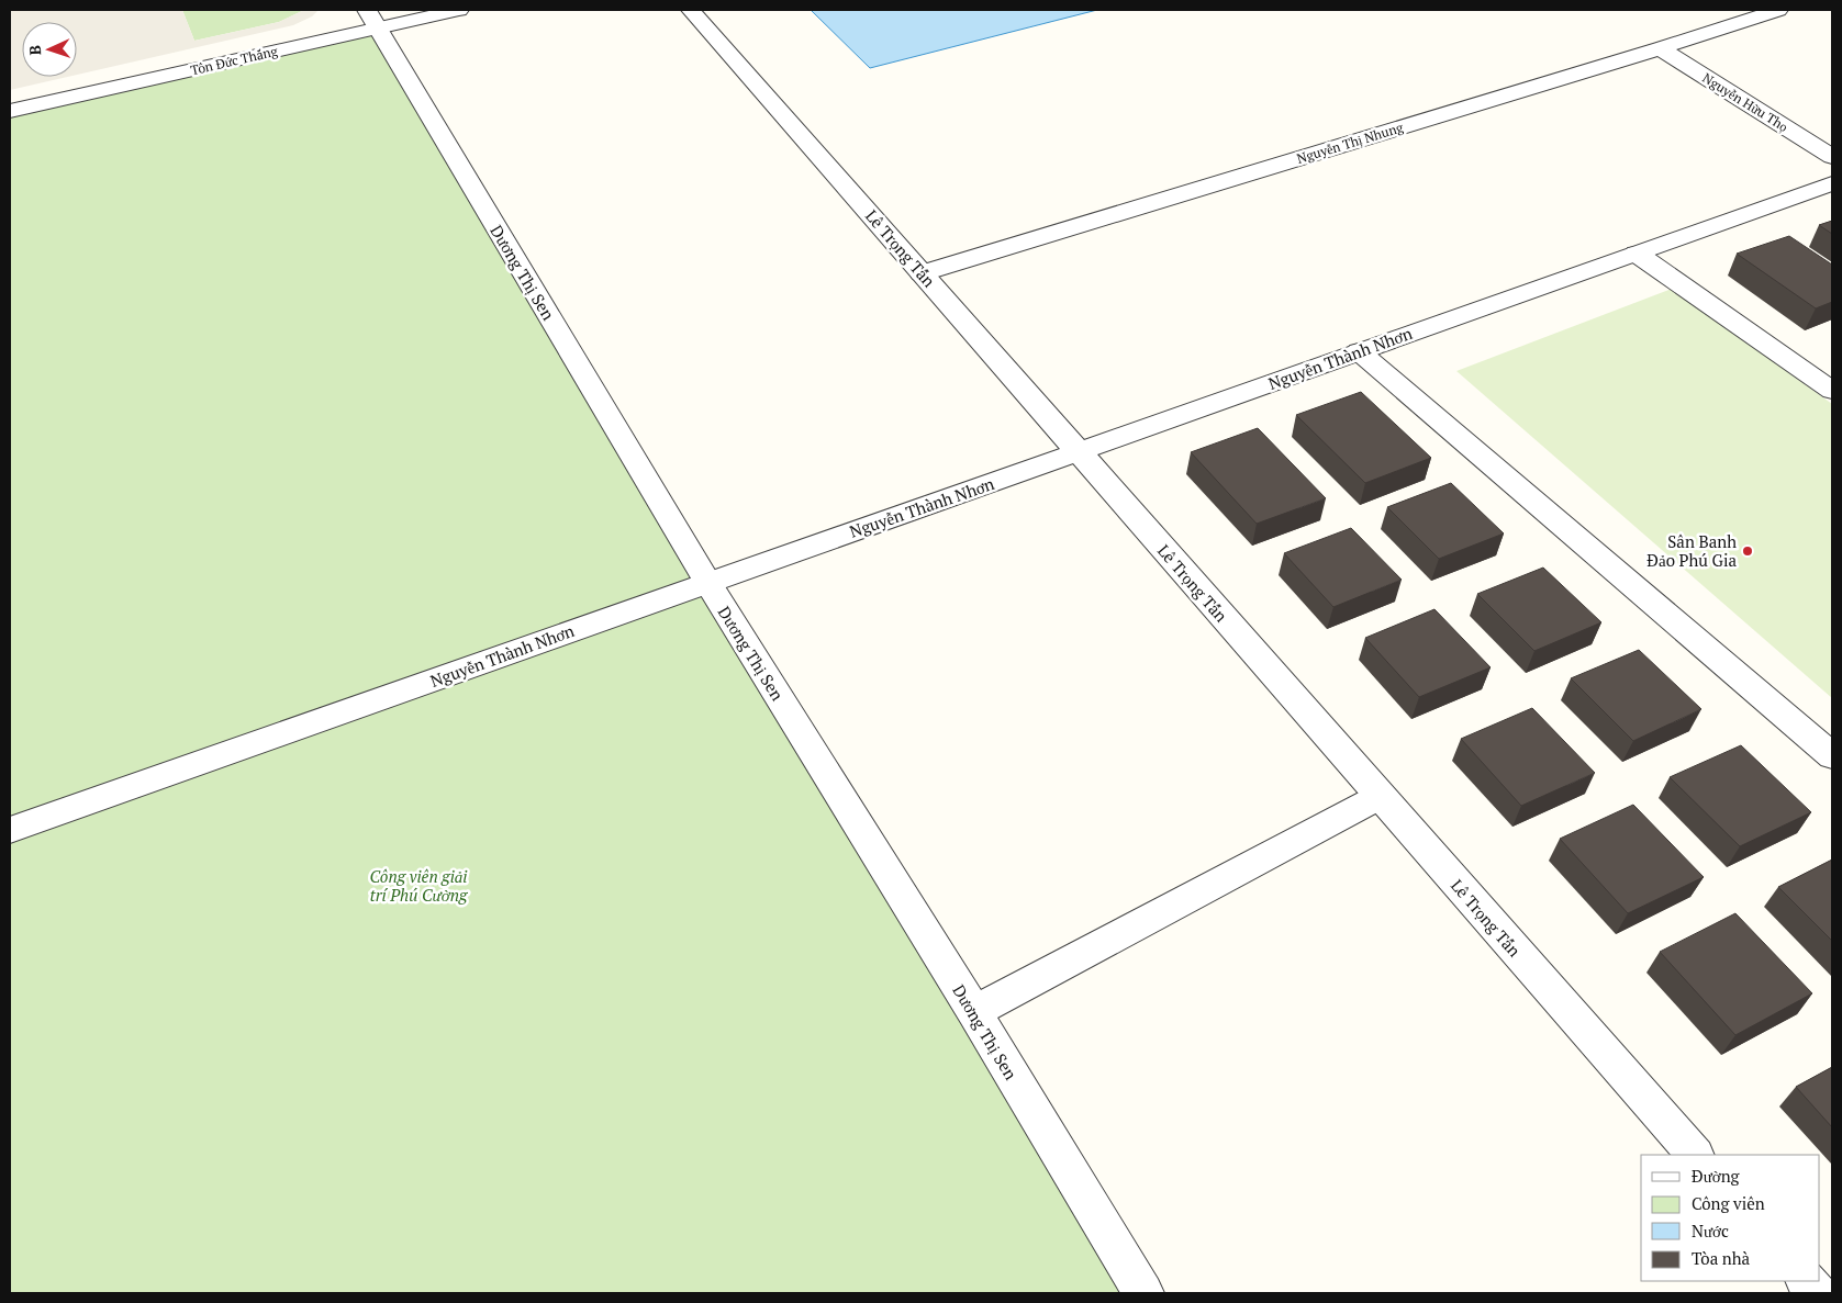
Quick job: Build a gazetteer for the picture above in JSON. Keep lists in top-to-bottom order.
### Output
{
  "streets": {
    "street": [
      "Tôn Đức Thắng",
      "Nguyễn Hữu Thọ",
      "Nguyễn Thị Nhung",
      "Lê Trọng Tấn",
      "Dương Thị Sen",
      "Nguyễn Thành Nhơn"
    ]
  },
  "crossings": [
    ["Tôn Đức Thắng", "Dương Thị Sen"],
    ["Nguyễn Hữu Thọ", "Nguyễn Thị Nhung"],
    ["Nguyễn Thị Nhung", "Lê Trọng Tấn"],
    ["Lê Trọng Tấn", "Nguyễn Thành Nhơn"],
    ["Dương Thị Sen", "Nguyễn Thành Nhơn"]
  ],
  "parks": ["Công viên giải trí Phú Cường"],
  "places": ["Sân Banh Đảo Phú Gia"],
  "legend": [
    "Đường",
    "Công viên",
    "Nước",
    "Tòa nhà"
  ],
  "north": "left"
}
